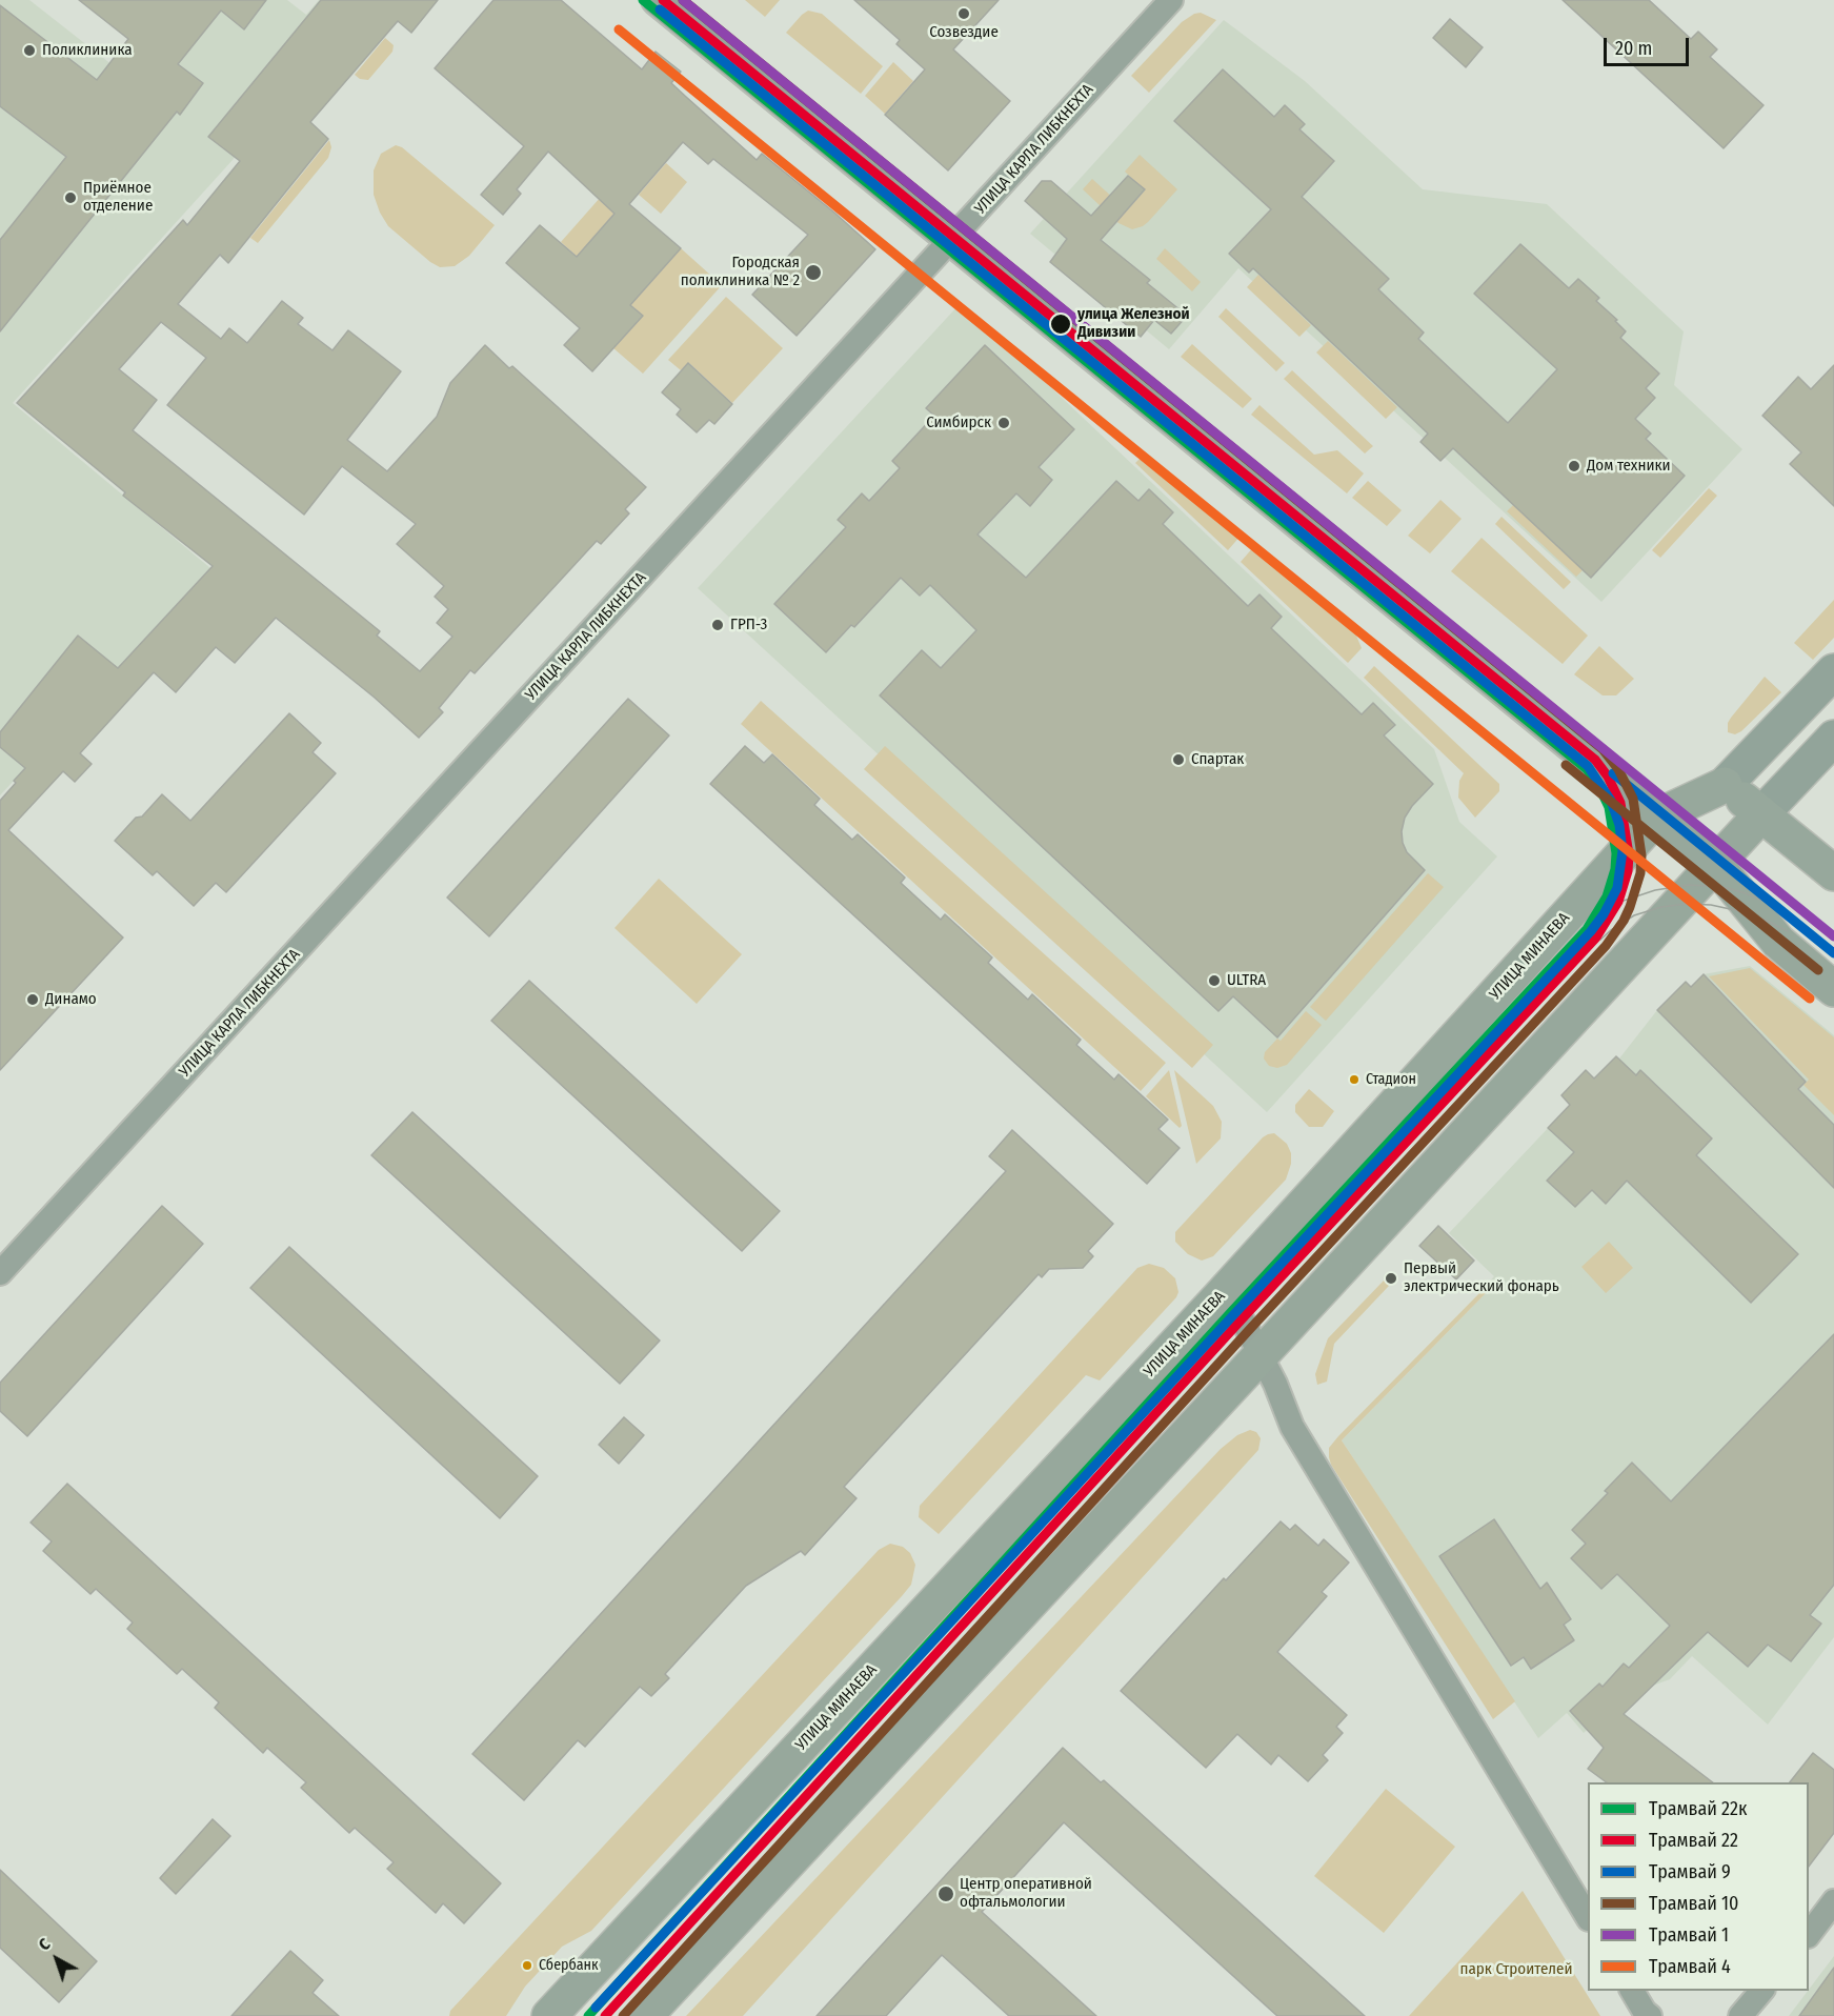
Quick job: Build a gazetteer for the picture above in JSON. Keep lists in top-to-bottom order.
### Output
{
  "streets": {
    "main road": ["УЛИЦА МИНАЕВА"],
    "street": ["УЛИЦА КАРЛА ЛИБКНЕХТА"]
  },
  "parks": ["парк Строителей"],
  "places": [
    "Созвездие",
    "Поликлиника",
    "Приёмное отделение",
    "Городская поликлиника № 2",
    "улица Железной Дивизии",
    "Симбирск",
    "Дом техники",
    "ГРП-3",
    "Спартак",
    "ULTRA",
    "Динамо",
    "Стадион",
    "Первый электрический фонарь",
    "Центр оперативной офтальмологии",
    "Сбербанк"
  ],
  "lines": [
    "tram line 22к",
    "tram line 22",
    "tram line 10",
    "tram line 1",
    "tram line 9",
    "tram line 4"
  ],
  "legend": [
    "Трамвай 22к",
    "Трамвай 22",
    "Трамвай 9",
    "Трамвай 10",
    "Трамвай 1",
    "Трамвай 4"
  ],
  "scale_bar": "20 m",
  "north": "top left"
}
